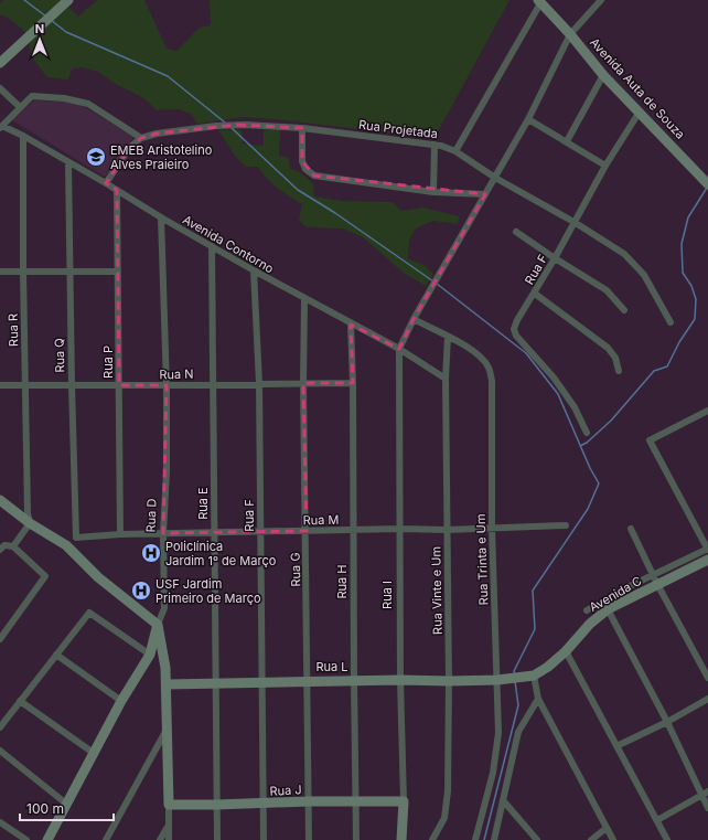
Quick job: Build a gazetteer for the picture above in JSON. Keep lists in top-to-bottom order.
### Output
{
  "streets": {
    "street": [
      "Avenida Auta de Souza",
      "Rua Projetada",
      "Avenida Contorno",
      "Rua F",
      "Rua R",
      "Rua Q",
      "Rua P",
      "Rua N",
      "Rua E",
      "Rua D",
      "Rua M",
      "Rua Trinta e Um",
      "Rua G",
      "Rua H",
      "Rua Vinte e Um",
      "Avenida C",
      "Rua I",
      "Rua L",
      "Rua J"
    ]
  },
  "crossings": [
    ["Avenida Auta de Souza", "Rua F"],
    ["Rua Projetada", "Rua F"],
    ["Avenida Contorno", "Rua F"],
    ["Avenida Contorno", "Rua R"],
    ["Avenida Contorno", "Rua Q"],
    ["Avenida Contorno", "Rua P"],
    ["Avenida Contorno", "Rua E"],
    ["Avenida Contorno", "Rua D"],
    ["Avenida Contorno", "Rua G"],
    ["Avenida Contorno", "Rua H"],
    ["Avenida Contorno", "Rua Vinte e Um"],
    ["Avenida Contorno", "Rua I"],
    ["Rua F", "Rua N"],
    ["Rua F", "Rua M"],
    ["Rua F", "Rua L"],
    ["Rua F", "Rua J"],
    ["Rua R", "Rua N"],
    ["Rua Q", "Rua N"],
    ["Rua Q", "Rua M"],
    ["Rua P", "Rua N"],
    ["Rua P", "Rua M"],
    ["Rua N", "Rua E"],
    ["Rua N", "Rua D"],
    ["Rua N", "Rua G"],
    ["Rua N", "Rua H"],
    ["Rua E", "Rua M"],
    ["Rua E", "Rua L"],
    ["Rua E", "Rua J"],
    ["Rua D", "Rua M"],
    ["Rua D", "Rua L"],
    ["Rua D", "Rua J"],
    ["Rua M", "Rua Trinta e Um"],
    ["Rua M", "Rua G"],
    ["Rua M", "Rua H"],
    ["Rua M", "Rua Vinte e Um"],
    ["Rua M", "Rua I"],
    ["Rua Trinta e Um", "Rua Vinte e Um"],
    ["Rua Trinta e Um", "Avenida C"],
    ["Rua Trinta e Um", "Rua L"],
    ["Rua G", "Rua L"],
    ["Rua G", "Rua J"],
    ["Rua H", "Rua L"],
    ["Rua H", "Rua J"],
    ["Rua Vinte e Um", "Rua L"],
    ["Avenida C", "Rua L"],
    ["Rua I", "Rua L"],
    ["Rua I", "Rua J"]
  ],
  "places": {
    "school or university": ["EMEB Aristotelino Alves Praieiro"],
    "hospital": ["Policlínica Jardim 1º de Março", "USF Jardim Primeiro de Março"]
  },
  "scale_bar": "100 m",
  "north": "top"
}
